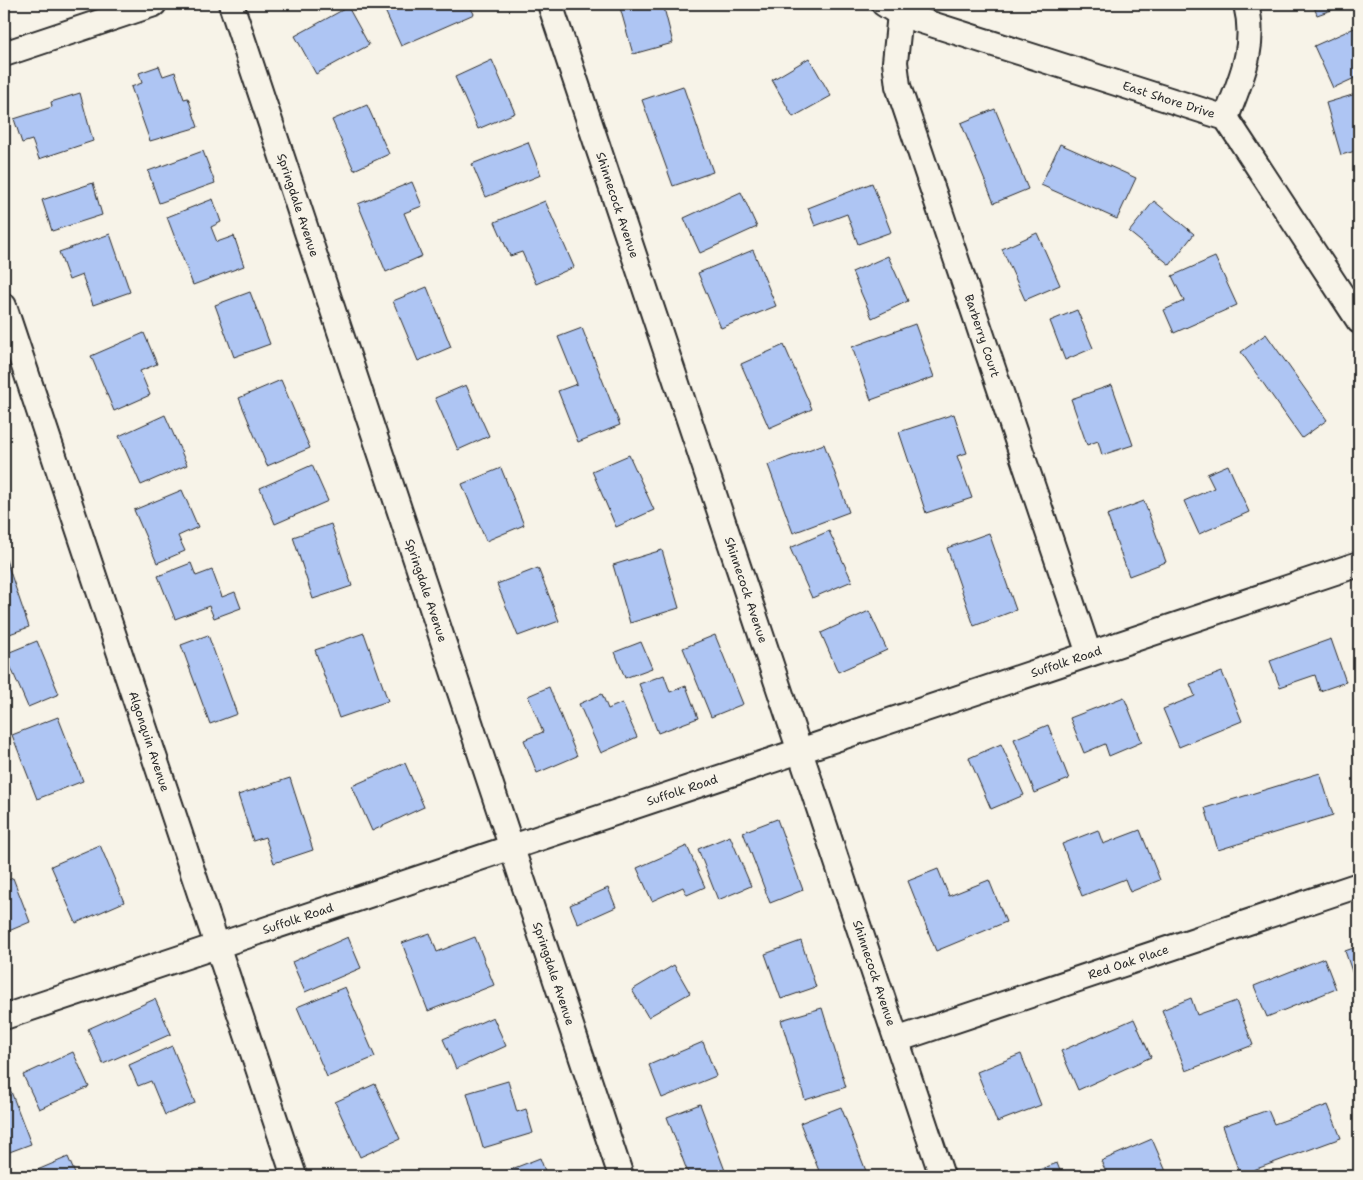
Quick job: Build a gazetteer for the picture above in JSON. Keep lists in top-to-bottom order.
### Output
{
  "streets": {
    "street": [
      "East Shore Drive",
      "Springdale Avenue",
      "Shinnecock Avenue",
      "Barberry Court",
      "Suffolk Road",
      "Algonquin Avenue",
      "Red Oak Place"
    ]
  },
  "crossings": [
    ["East Shore Drive", "Barberry Court"],
    ["Springdale Avenue", "Suffolk Road"],
    ["Shinnecock Avenue", "Suffolk Road"],
    ["Shinnecock Avenue", "Red Oak Place"],
    ["Barberry Court", "Suffolk Road"],
    ["Suffolk Road", "Algonquin Avenue"]
  ]
}
